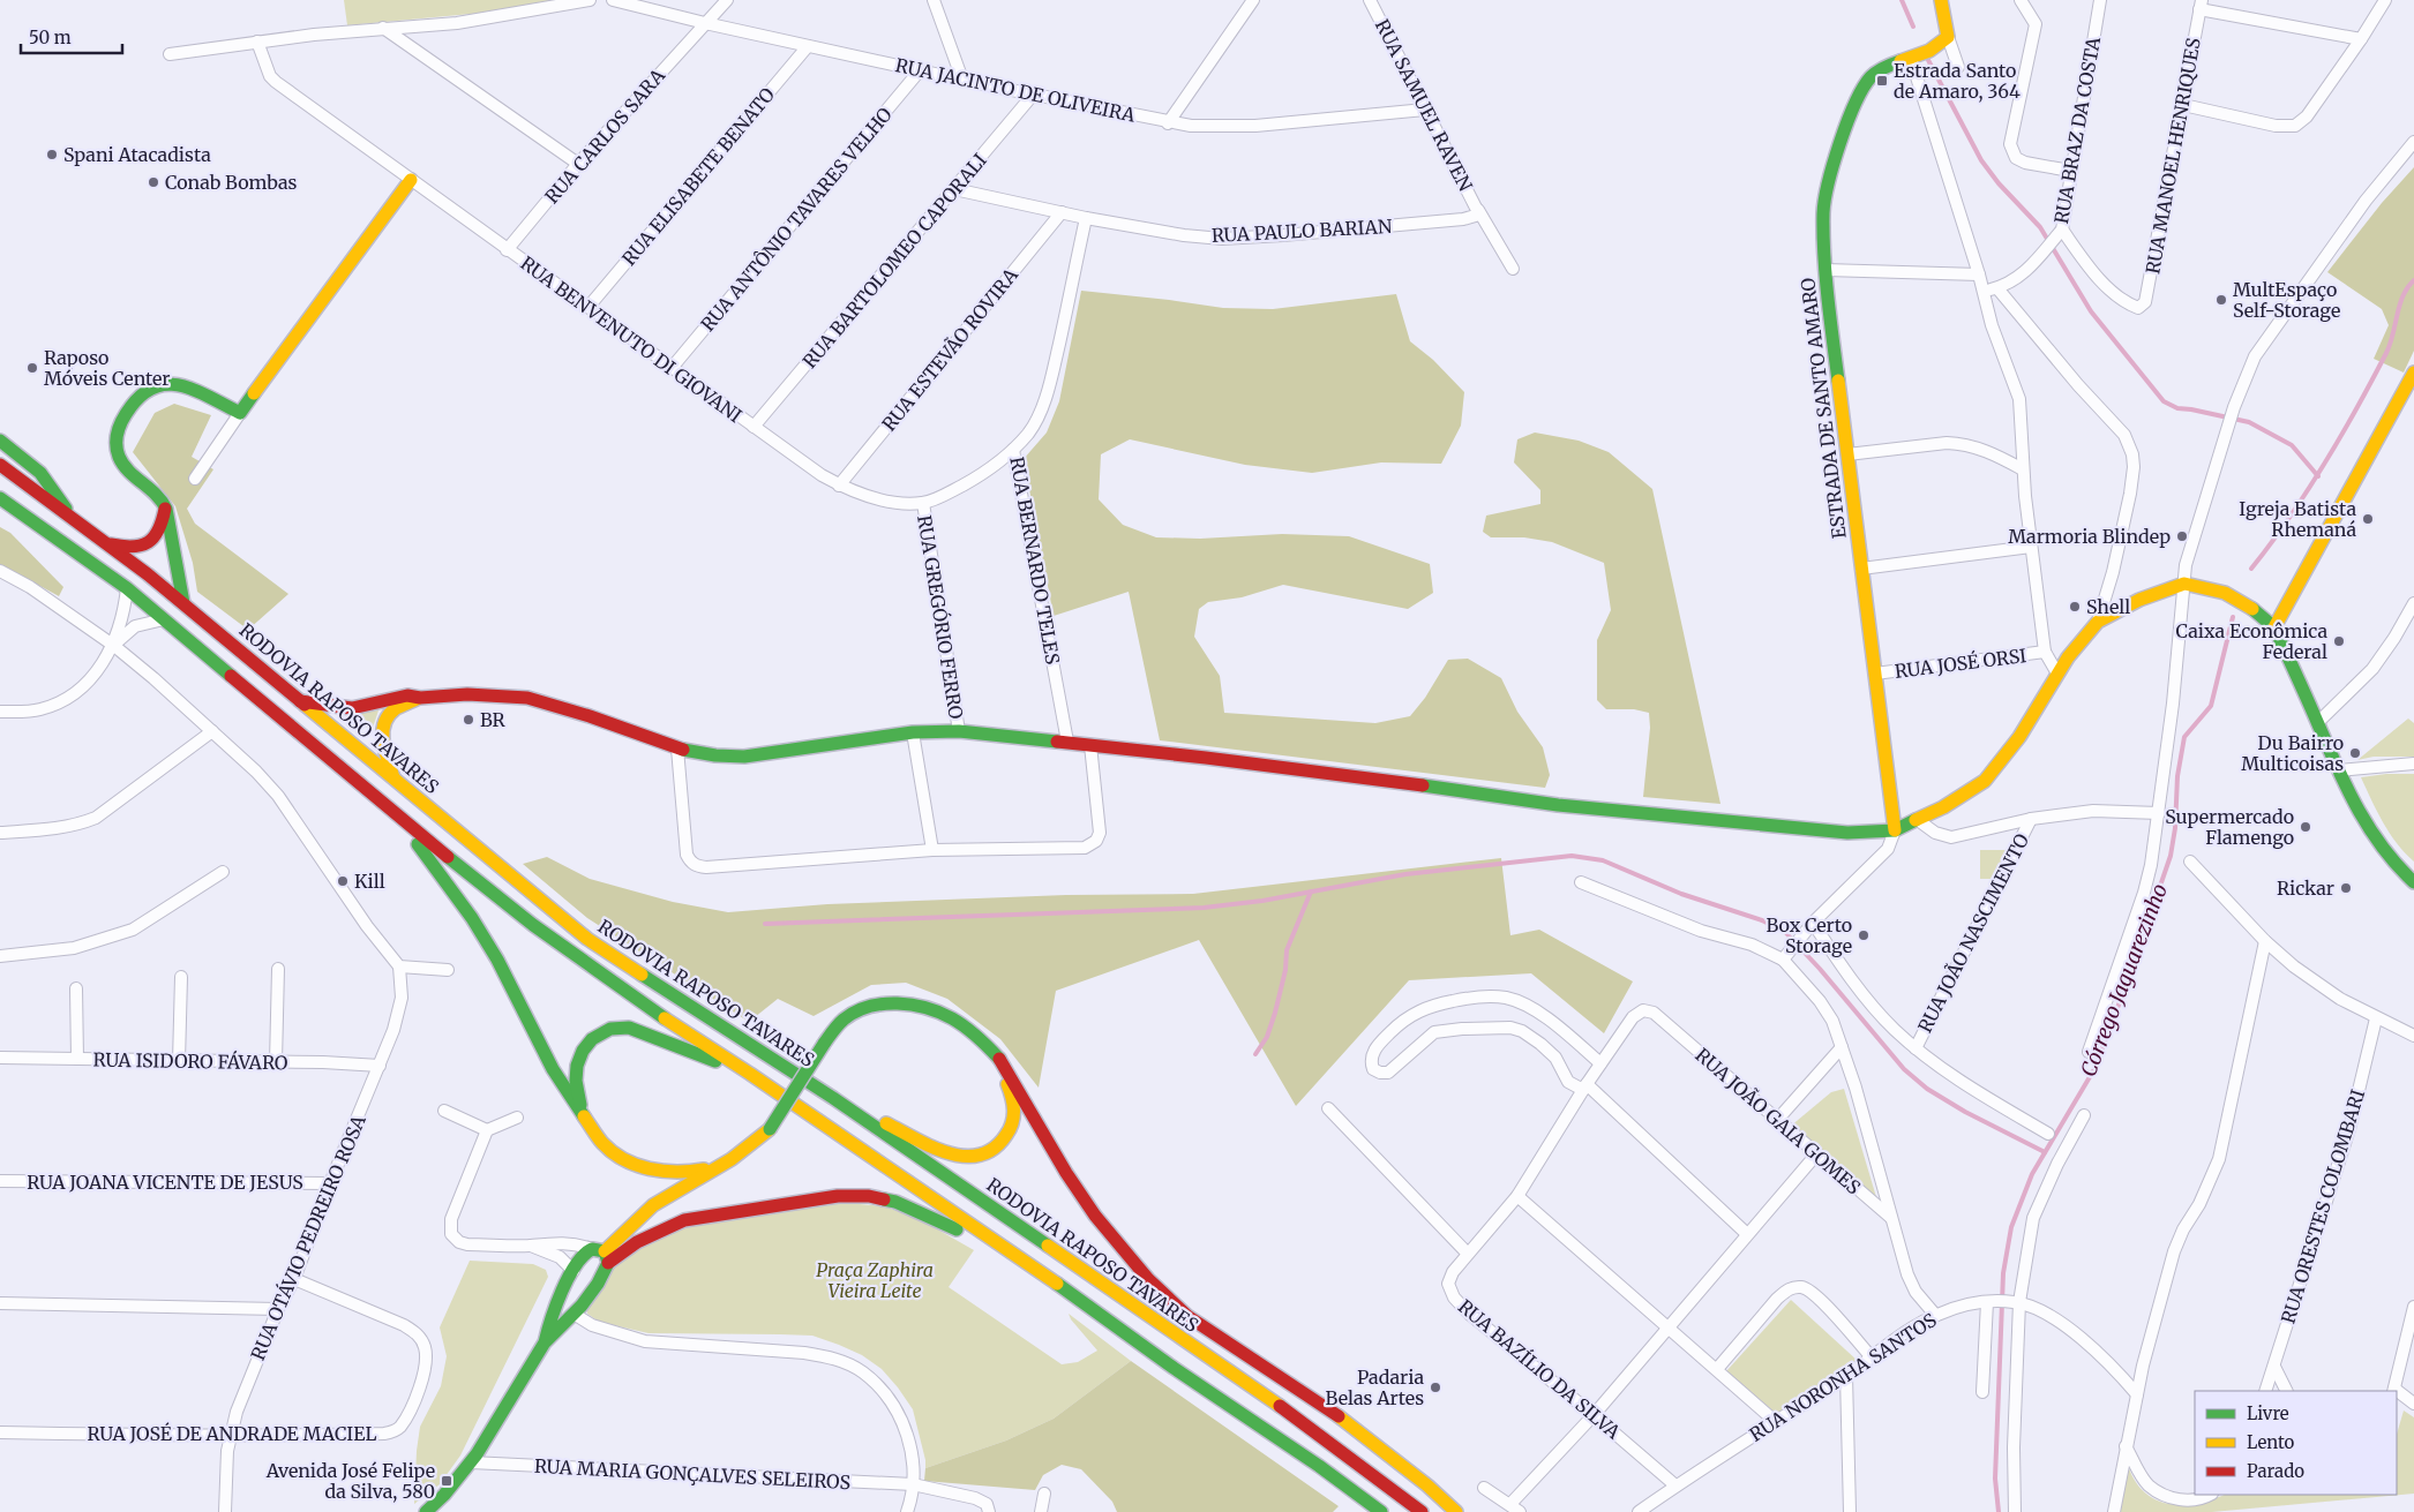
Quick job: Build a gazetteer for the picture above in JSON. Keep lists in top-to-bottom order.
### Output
{
  "streets": {
    "main road": ["ESTRADA DE SANTO AMARO", "RODOVIA RAPOSO TAVARES"],
    "street": [
      "RUA JACINTO DE OLIVEIRA",
      "RUA SAMUEL RAVEN",
      "RUA BRAZ DA COSTA",
      "RUA CARLOS SARA",
      "RUA MANOEL HENRIQUES",
      "RUA ELISABETE BENATO",
      "RUA ANTÔNIO TAVARES VELHO",
      "RUA PAULO BARIAN",
      "RUA BARTOLOMEO CAPORALI",
      "RUA BENVENUTO DI GIOVANI",
      "RUA ESTEVÃO ROVIRA",
      "RUA BERNARDO TELES",
      "RUA GREGÓRIO FERRO",
      "RUA JOSÉ ORSI",
      "RUA JOÃO NASCIMENTO",
      "RUA ISIDORO FÁVARO",
      "RUA JOÃO GAIA GOMES",
      "RUA JOANA VICENTE DE JESUS",
      "RUA ORESTES COLOMBARI",
      "RUA OTÁVIO PEDREIRO ROSA",
      "RUA BAZÍLIO DA SILVA",
      "RUA NORONHA SANTOS",
      "RUA JOSÉ DE ANDRADE MACIEL",
      "RUA MARIA GONÇALVES SELEIROS"
    ]
  },
  "crossings": [
    ["RUA JACINTO DE OLIVEIRA", "RUA SAMUEL RAVEN"],
    ["RUA JACINTO DE OLIVEIRA", "RUA CARLOS SARA"],
    ["RUA JACINTO DE OLIVEIRA", "RUA ELISABETE BENATO"],
    ["RUA JACINTO DE OLIVEIRA", "RUA ANTÔNIO TAVARES VELHO"],
    ["RUA JACINTO DE OLIVEIRA", "RUA BARTOLOMEO CAPORALI"],
    ["RUA SAMUEL RAVEN", "RUA PAULO BARIAN"],
    ["RUA BRAZ DA COSTA", "RUA MANOEL HENRIQUES"],
    ["RUA CARLOS SARA", "RUA BENVENUTO DI GIOVANI"],
    ["RUA ELISABETE BENATO", "RUA BENVENUTO DI GIOVANI"],
    ["RUA ANTÔNIO TAVARES VELHO", "RUA BENVENUTO DI GIOVANI"],
    ["RUA PAULO BARIAN", "RUA BARTOLOMEO CAPORALI"],
    ["RUA PAULO BARIAN", "RUA ESTEVÃO ROVIRA"],
    ["RUA PAULO BARIAN", "RUA BERNARDO TELES"],
    ["RUA BARTOLOMEO CAPORALI", "RUA BENVENUTO DI GIOVANI"],
    ["RUA BENVENUTO DI GIOVANI", "RUA ESTEVÃO ROVIRA"],
    ["RUA BENVENUTO DI GIOVANI", "RUA BERNARDO TELES"],
    ["RUA BENVENUTO DI GIOVANI", "RUA GREGÓRIO FERRO"],
    ["ESTRADA DE SANTO AMARO", "RUA JOSÉ ORSI"],
    ["RUA ISIDORO FÁVARO", "RUA OTÁVIO PEDREIRO ROSA"],
    ["RUA JOÃO GAIA GOMES", "RUA BAZÍLIO DA SILVA"],
    ["RUA JOANA VICENTE DE JESUS", "RUA OTÁVIO PEDREIRO ROSA"],
    ["RUA OTÁVIO PEDREIRO ROSA", "RUA JOSÉ DE ANDRADE MACIEL"],
    ["RUA BAZÍLIO DA SILVA", "RUA NORONHA SANTOS"]
  ],
  "water": ["Córrego Jaguarezinho"],
  "parks": ["Praça Zaphira Vieira Leite"],
  "places": {
    "transit": ["Estrada Santo de Amaro, 364", "Avenida José Felipe da Silva, 580"],
    "other": [
      "Spani Atacadista",
      "Conab Bombas",
      "MultEspaço Self-Storage",
      "Raposo Móveis Center",
      "Igreja Batista Rhemaná",
      "Marmoria Blindep",
      "Shell",
      "Caixa Econômica Federal",
      "BR",
      "Du Bairro Multicoisas",
      "Supermercado Flamengo",
      "Kill",
      "Rickar",
      "Box Certo Storage",
      "Padaria Belas Artes"
    ]
  },
  "legend": ["Livre", "Lento", "Parado"],
  "scale_bar": "50 m"
}
